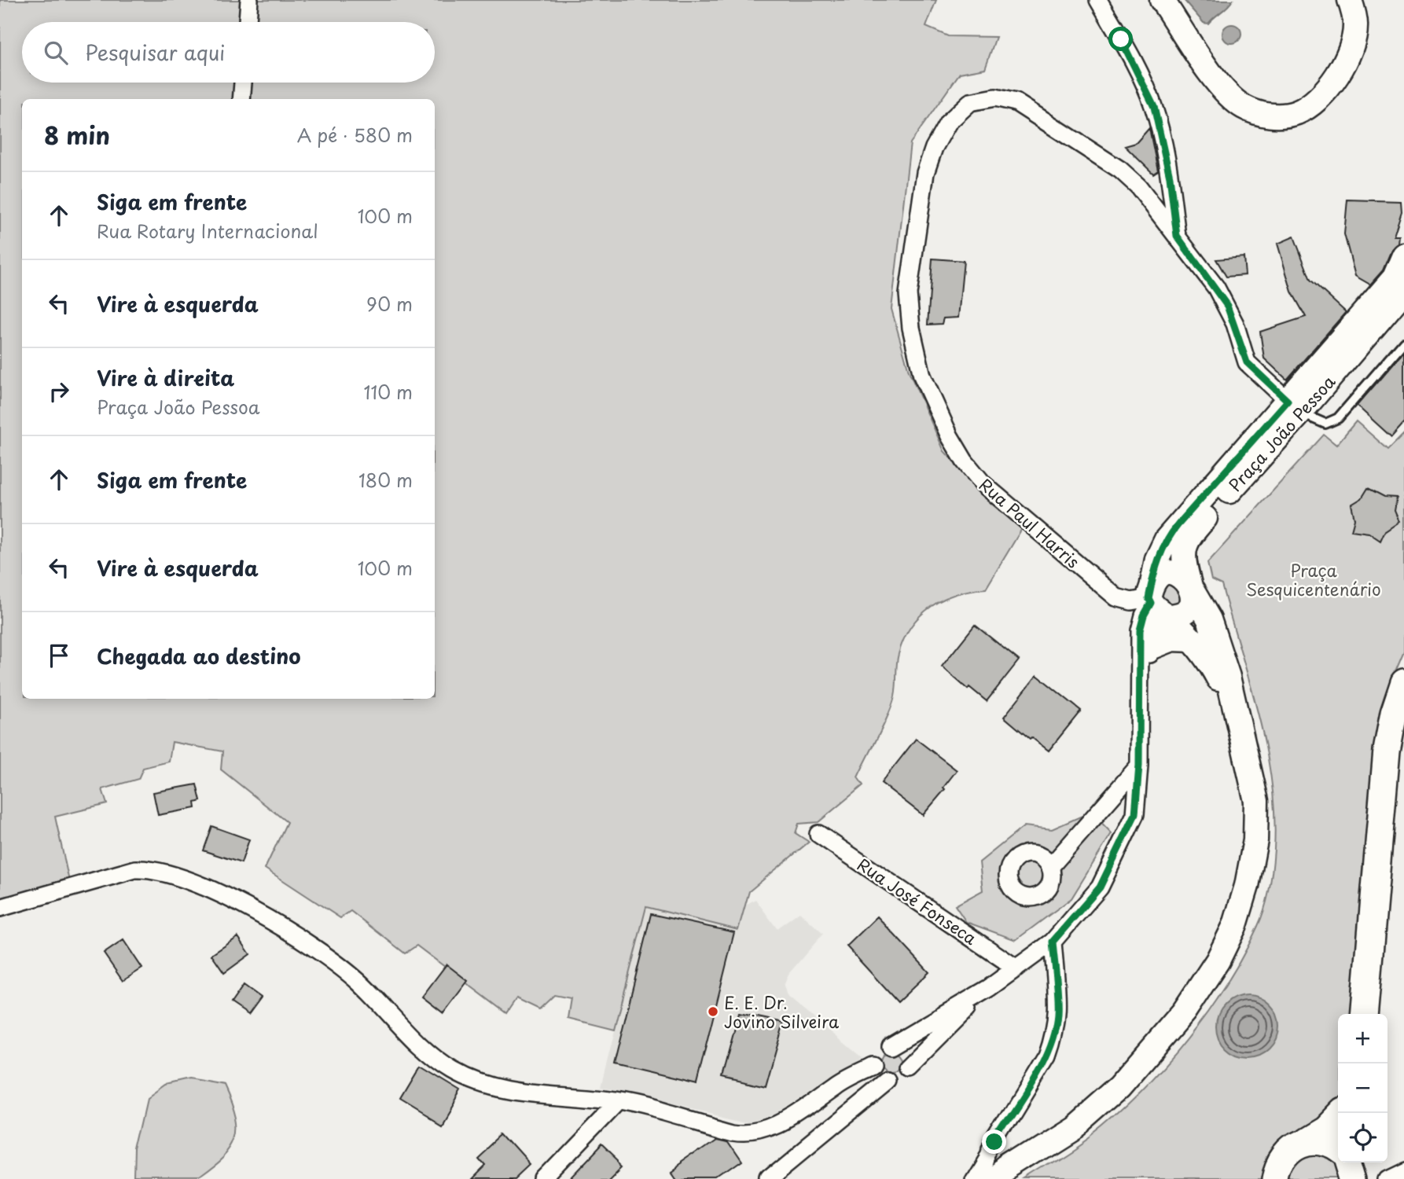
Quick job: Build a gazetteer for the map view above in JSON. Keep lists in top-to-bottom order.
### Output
{
  "streets": {
    "street": ["Praça João Pessoa", "Rua Paul Harris", "Rua José Fonseca"]
  },
  "crossings": [
    ["Praça João Pessoa", "Rua Paul Harris"]
  ],
  "parks": ["Praça Sesquicentenário"],
  "places": ["E. E. Dr. Jovino Silveira"],
  "page": {
    "search": "Pesquisar aqui",
    "heading": ["8 min", "A pé · 580 m"],
    "list": [
      ["Siga em frente", "Rua Rotary Internacional", "100 m"],
      ["Vire à esquerda", "90 m"],
      ["Vire à direita", "Praça João Pessoa", "110 m"],
      ["Siga em frente", "180 m"],
      ["Vire à esquerda", "100 m"],
      "Chegada ao destino"
    ],
    "map_buttons": ["+", "−"]
  }
}
